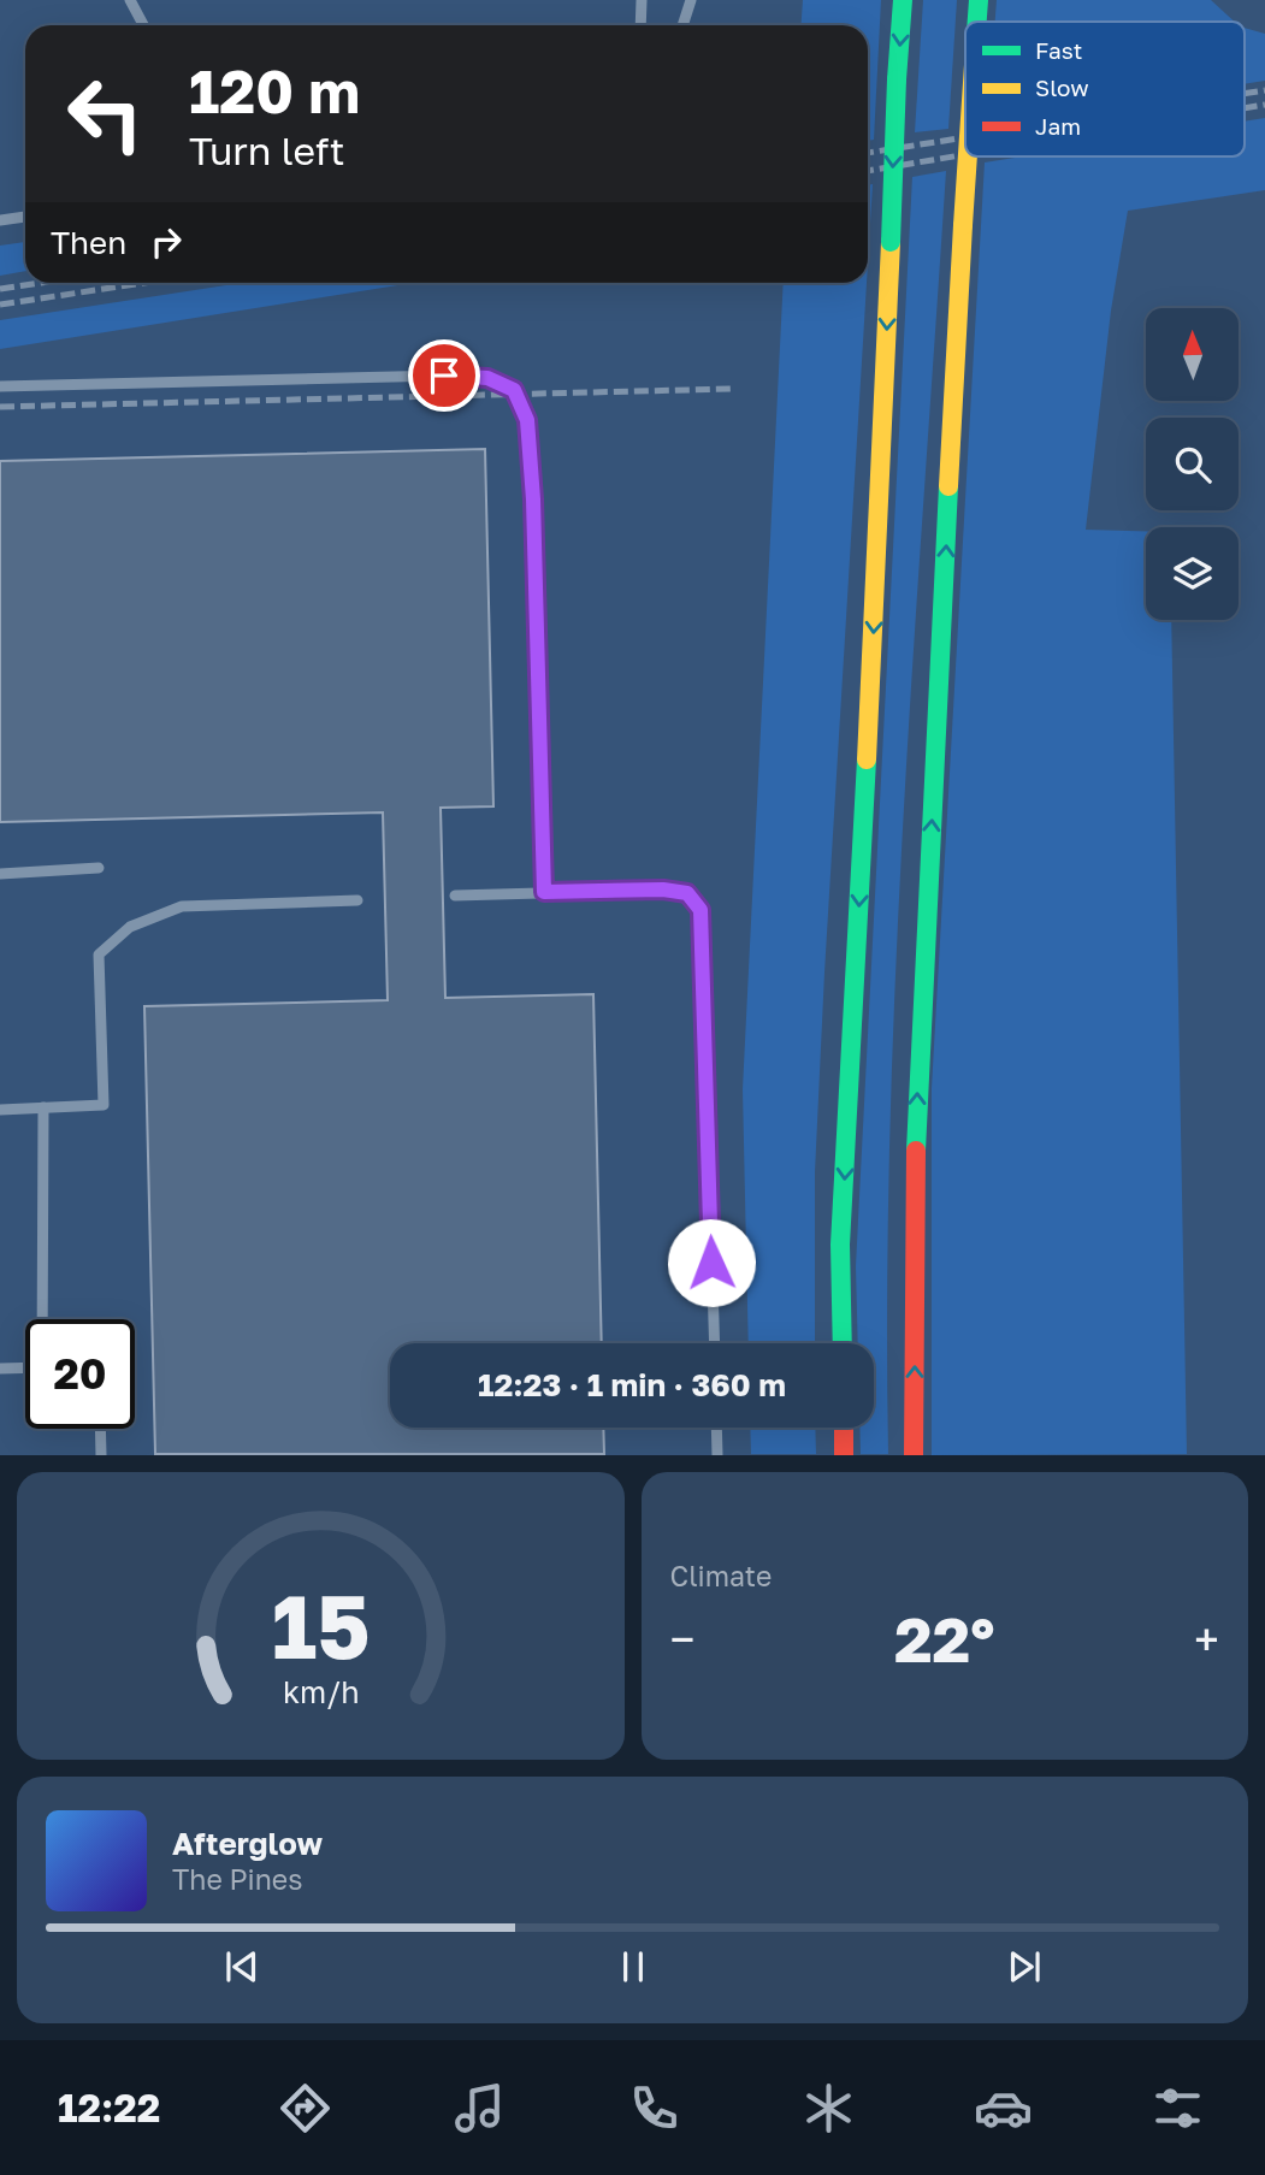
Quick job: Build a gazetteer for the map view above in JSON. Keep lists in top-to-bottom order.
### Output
{
  "legend": ["Fast", "Slow", "Jam"],
  "north": "top",
  "page": {
    "turn": ["120 m", "Turn left"],
    "then": "Then",
    "limit": "20",
    "trip": "12:23 · 1 min · 360 m",
    "tile": "Climate",
    "heat": ["−", "22°", "+"],
    "song": ["Afterglow", "The Pines"],
    "tabs": "12:22",
    "gauge": ["15", "km/h"]
  }
}
